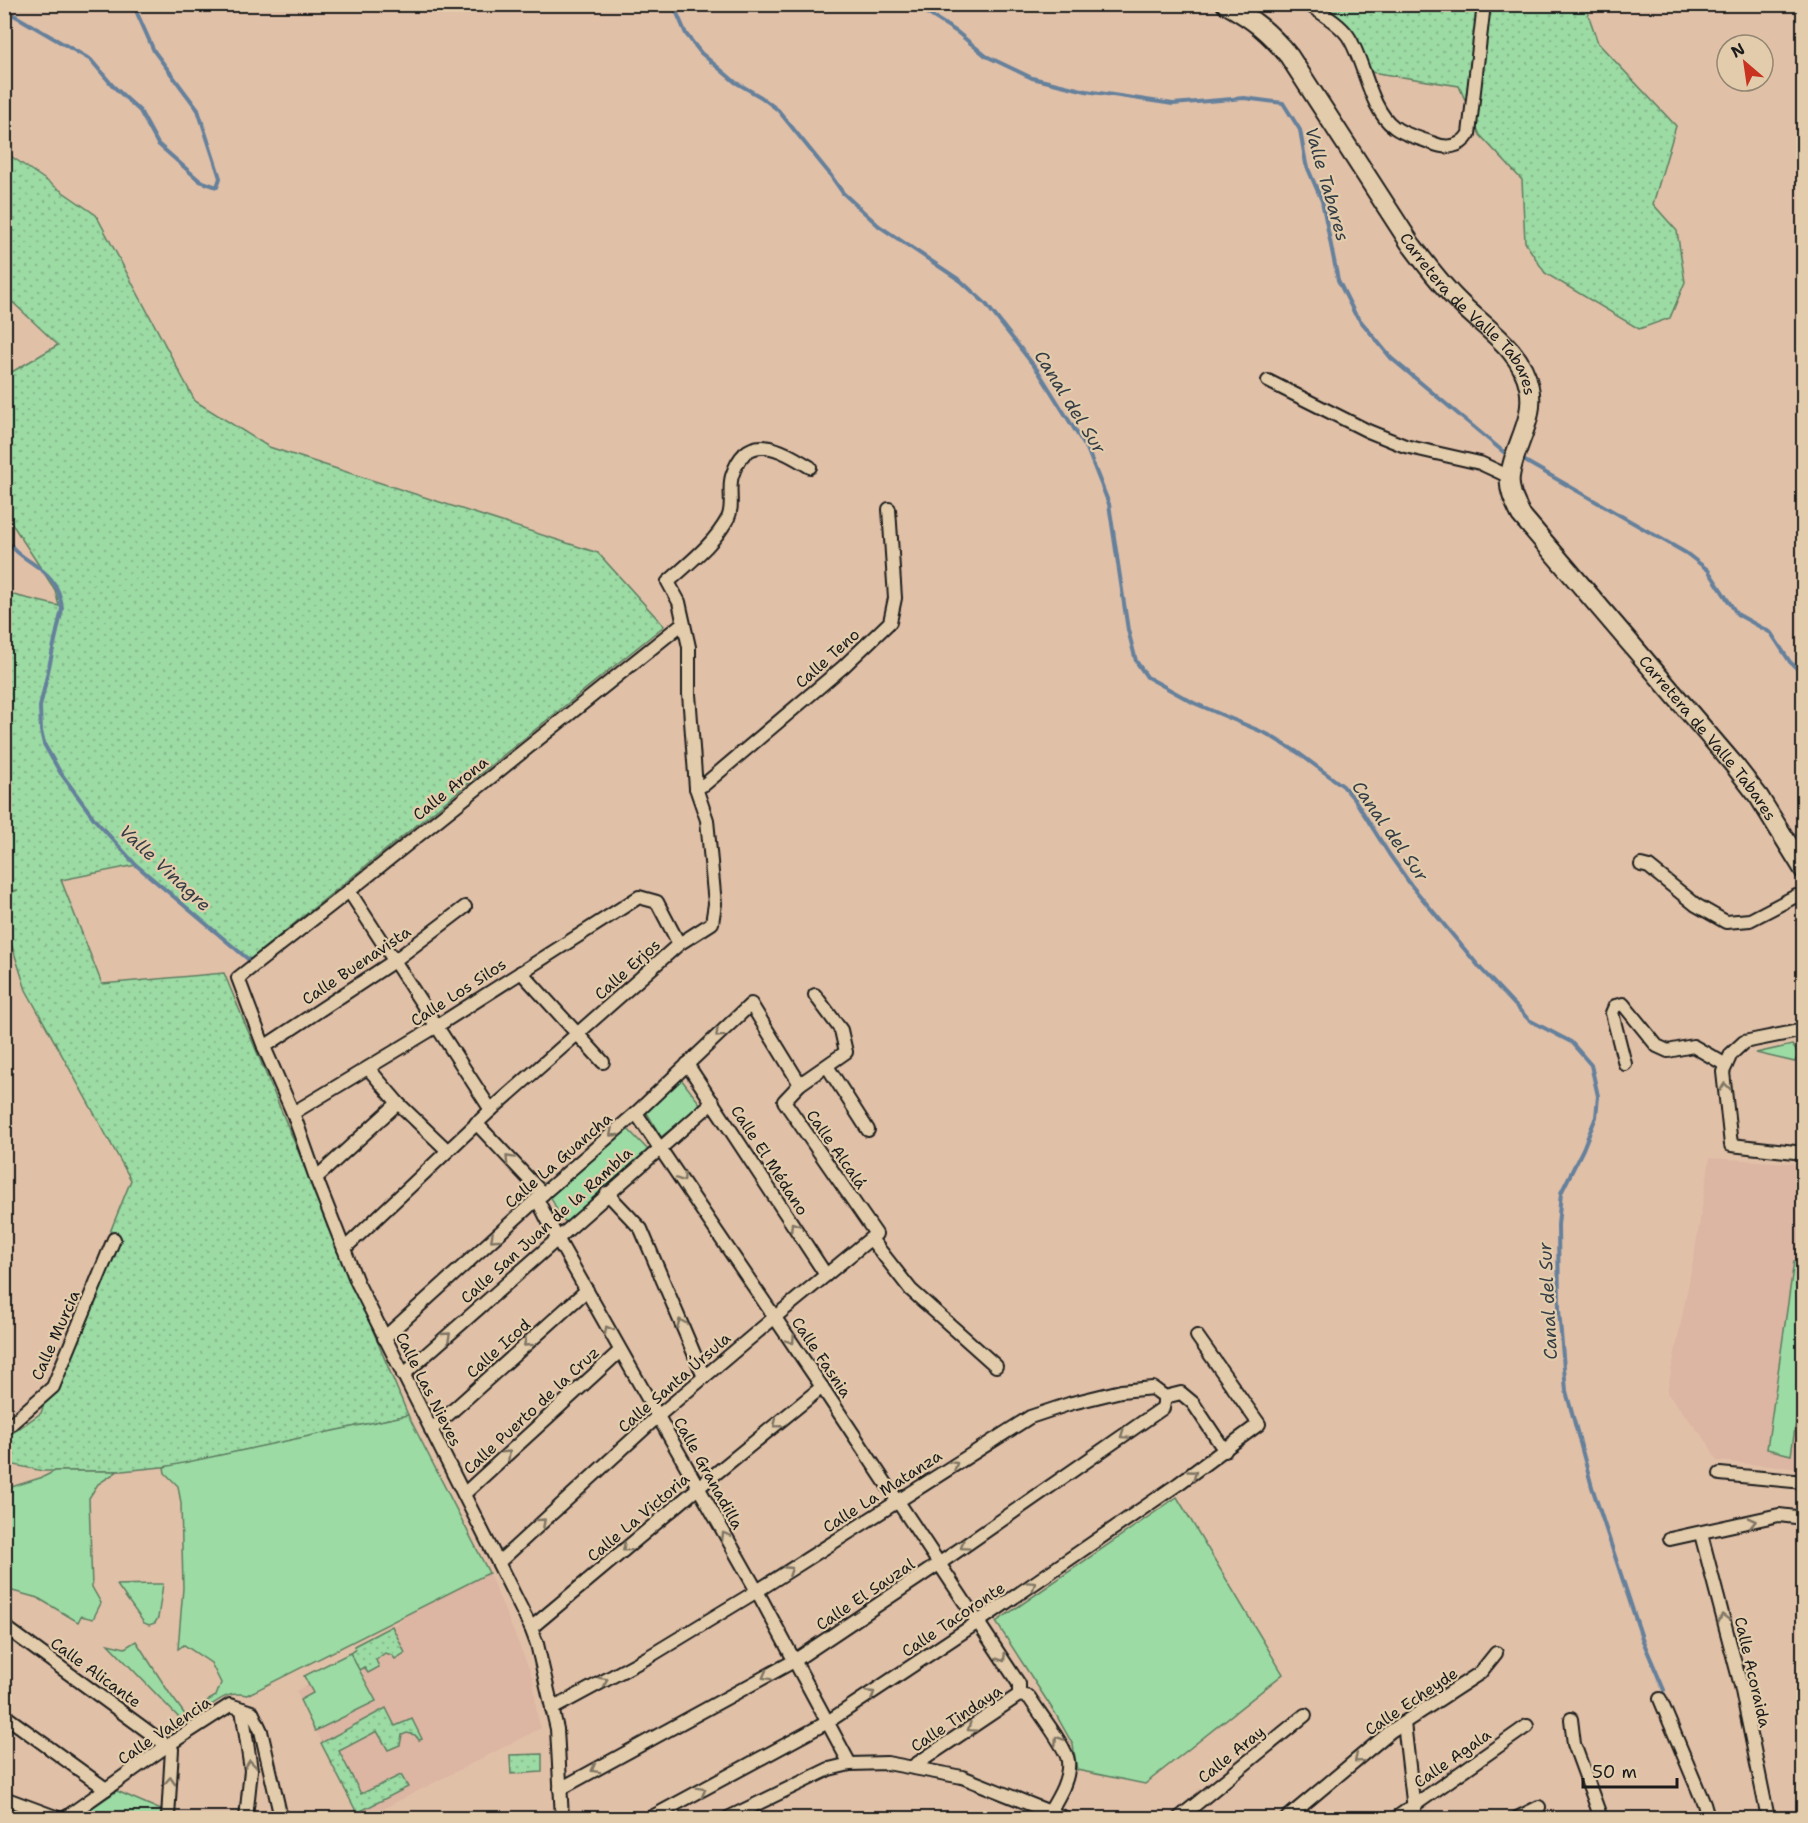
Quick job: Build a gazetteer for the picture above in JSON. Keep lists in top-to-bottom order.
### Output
{
  "streets": {
    "main road": ["Carretera de Valle Tabares"],
    "street": [
      "Calle Teno",
      "Calle Arona",
      "Calle Buenavista",
      "Calle Erjos",
      "Calle Los Silos",
      "Calle Alcalá",
      "Calle La Guancha",
      "Calle El Médano",
      "Calle San Juan de la Rambla",
      "Calle Murcia",
      "Calle Icod",
      "Calle Fasnia",
      "Calle Santa Úrsula",
      "Calle Las Nieves",
      "Calle Puerto de la Cruz",
      "Calle Granadilla",
      "Calle La Matanza",
      "Calle La Victoria",
      "Calle El Sauzal",
      "Calle Tacoronte",
      "Calle Alicante",
      "Calle Acoraida",
      "Calle Echeyde",
      "Calle Tindaya",
      "Calle Valencia",
      "Calle Aray",
      "Calle Agala"
    ]
  },
  "crossings": [
    ["Calle Teno", "Calle Erjos"],
    ["Calle Arona", "Calle Erjos"],
    ["Calle Arona", "Calle Las Nieves"],
    ["Calle Buenavista", "Calle Las Nieves"],
    ["Calle Erjos", "Calle Los Silos"],
    ["Calle Erjos", "Calle Las Nieves"],
    ["Calle Erjos", "Calle Granadilla"],
    ["Calle Los Silos", "Calle Las Nieves"],
    ["Calle Alcalá", "Calle La Guancha"],
    ["Calle Alcalá", "Calle Santa Úrsula"],
    ["Calle La Guancha", "Calle El Médano"],
    ["Calle La Guancha", "Calle Fasnia"],
    ["Calle La Guancha", "Calle Las Nieves"],
    ["Calle La Guancha", "Calle Granadilla"],
    ["Calle El Médano", "Calle San Juan de la Rambla"],
    ["Calle El Médano", "Calle Santa Úrsula"],
    ["Calle San Juan de la Rambla", "Calle Fasnia"],
    ["Calle San Juan de la Rambla", "Calle Las Nieves"],
    ["Calle San Juan de la Rambla", "Calle Granadilla"],
    ["Calle Icod", "Calle Las Nieves"],
    ["Calle Icod", "Calle Granadilla"],
    ["Calle Fasnia", "Calle Santa Úrsula"],
    ["Calle Fasnia", "Calle La Matanza"],
    ["Calle Fasnia", "Calle La Victoria"],
    ["Calle Fasnia", "Calle El Sauzal"],
    ["Calle Fasnia", "Calle Tacoronte"],
    ["Calle Fasnia", "Calle Tindaya"],
    ["Calle Santa Úrsula", "Calle Las Nieves"],
    ["Calle Santa Úrsula", "Calle Granadilla"],
    ["Calle Las Nieves", "Calle Puerto de la Cruz"],
    ["Calle Las Nieves", "Calle La Matanza"],
    ["Calle Las Nieves", "Calle La Victoria"],
    ["Calle Las Nieves", "Calle El Sauzal"],
    ["Calle Puerto de la Cruz", "Calle Granadilla"],
    ["Calle Granadilla", "Calle La Matanza"],
    ["Calle Granadilla", "Calle La Victoria"],
    ["Calle Granadilla", "Calle El Sauzal"],
    ["Calle Granadilla", "Calle Tacoronte"],
    ["Calle La Matanza", "Calle El Sauzal"],
    ["Calle La Matanza", "Calle Tacoronte"],
    ["Calle Alicante", "Calle Valencia"]
  ],
  "one_way": [
    "Calle La Guancha",
    "Calle El Médano",
    "Calle San Juan de la Rambla",
    "Calle Icod",
    "Calle Santa Úrsula",
    "Calle Puerto de la Cruz",
    "Calle Granadilla",
    "Calle La Matanza",
    "Calle La Victoria",
    "Calle El Sauzal",
    "Calle Tacoronte",
    "Calle Echeyde",
    "Calle Tindaya"
  ],
  "water": ["Valle Tabares", "Canal del Sur", "Valle Vinagre"],
  "scale_bar": "50 m",
  "north": "top left"
}
